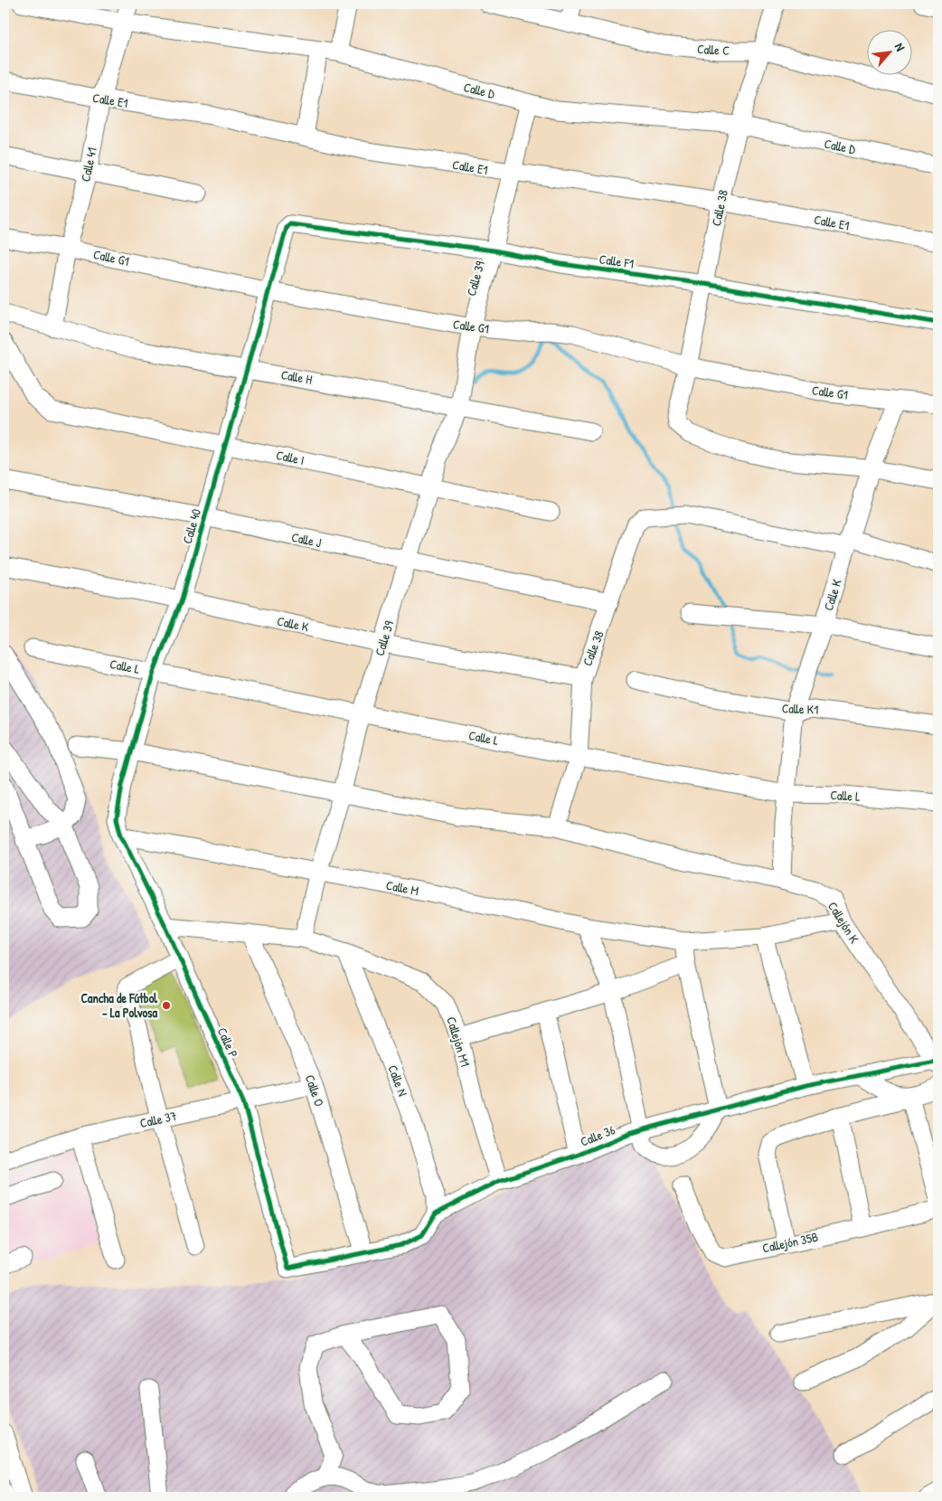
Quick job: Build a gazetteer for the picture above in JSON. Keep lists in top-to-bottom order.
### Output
{
  "streets": {
    "street": [
      "Calle C",
      "Calle D",
      "Calle E1",
      "Calle 41",
      "Calle 38",
      "Calle G1",
      "Calle F1",
      "Calle 39",
      "Calle H",
      "Calle I",
      "Calle 40",
      "Calle J",
      "Calle K",
      "Calle L",
      "Calle K1",
      "Calle M",
      "Callejón K",
      "Callejón M1",
      "Calle P",
      "Calle N",
      "Calle O",
      "Calle 37",
      "Calle 36",
      "Callejón 35B"
    ]
  },
  "crossings": [
    ["Calle C", "Calle 38"],
    ["Calle D", "Calle 41"],
    ["Calle D", "Calle 38"],
    ["Calle D", "Calle 39"],
    ["Calle E1", "Calle 41"],
    ["Calle E1", "Calle 38"],
    ["Calle E1", "Calle 39"],
    ["Calle 41", "Calle G1"],
    ["Calle 41", "Calle H"],
    ["Calle 38", "Calle G1"],
    ["Calle 38", "Calle F1"],
    ["Calle 38", "Calle J"],
    ["Calle 38", "Calle K"],
    ["Calle 38", "Calle L"],
    ["Calle 38", "Callejón K"],
    ["Calle G1", "Calle 39"],
    ["Calle G1", "Calle 40"],
    ["Calle G1", "Calle K"],
    ["Calle F1", "Calle 39"],
    ["Calle F1", "Calle 40"],
    ["Calle 39", "Calle H"],
    ["Calle 39", "Calle I"],
    ["Calle 39", "Calle J"],
    ["Calle 39", "Calle K"],
    ["Calle 39", "Calle L"],
    ["Calle 39", "Calle M"],
    ["Calle 39", "Callejón K"],
    ["Calle 39", "Callejón M1"],
    ["Calle H", "Calle 40"],
    ["Calle I", "Calle 40"],
    ["Calle 40", "Calle J"],
    ["Calle 40", "Calle K"],
    ["Calle 40", "Calle L"],
    ["Calle 40", "Calle M"],
    ["Calle 40", "Callejón K"],
    ["Calle 40", "Calle P"],
    ["Calle K", "Calle L"],
    ["Calle K", "Calle K1"],
    ["Calle M", "Callejón K"],
    ["Calle M", "Calle P"],
    ["Callejón K", "Calle 36"],
    ["Callejón M1", "Calle P"],
    ["Callejón M1", "Calle N"],
    ["Callejón M1", "Calle O"],
    ["Callejón M1", "Calle 36"],
    ["Calle P", "Calle O"],
    ["Calle P", "Calle 37"],
    ["Calle N", "Calle 36"],
    ["Calle O", "Calle 37"]
  ],
  "places": ["Cancha de Fútbol - La Polvosa"],
  "north": "top right"
}
